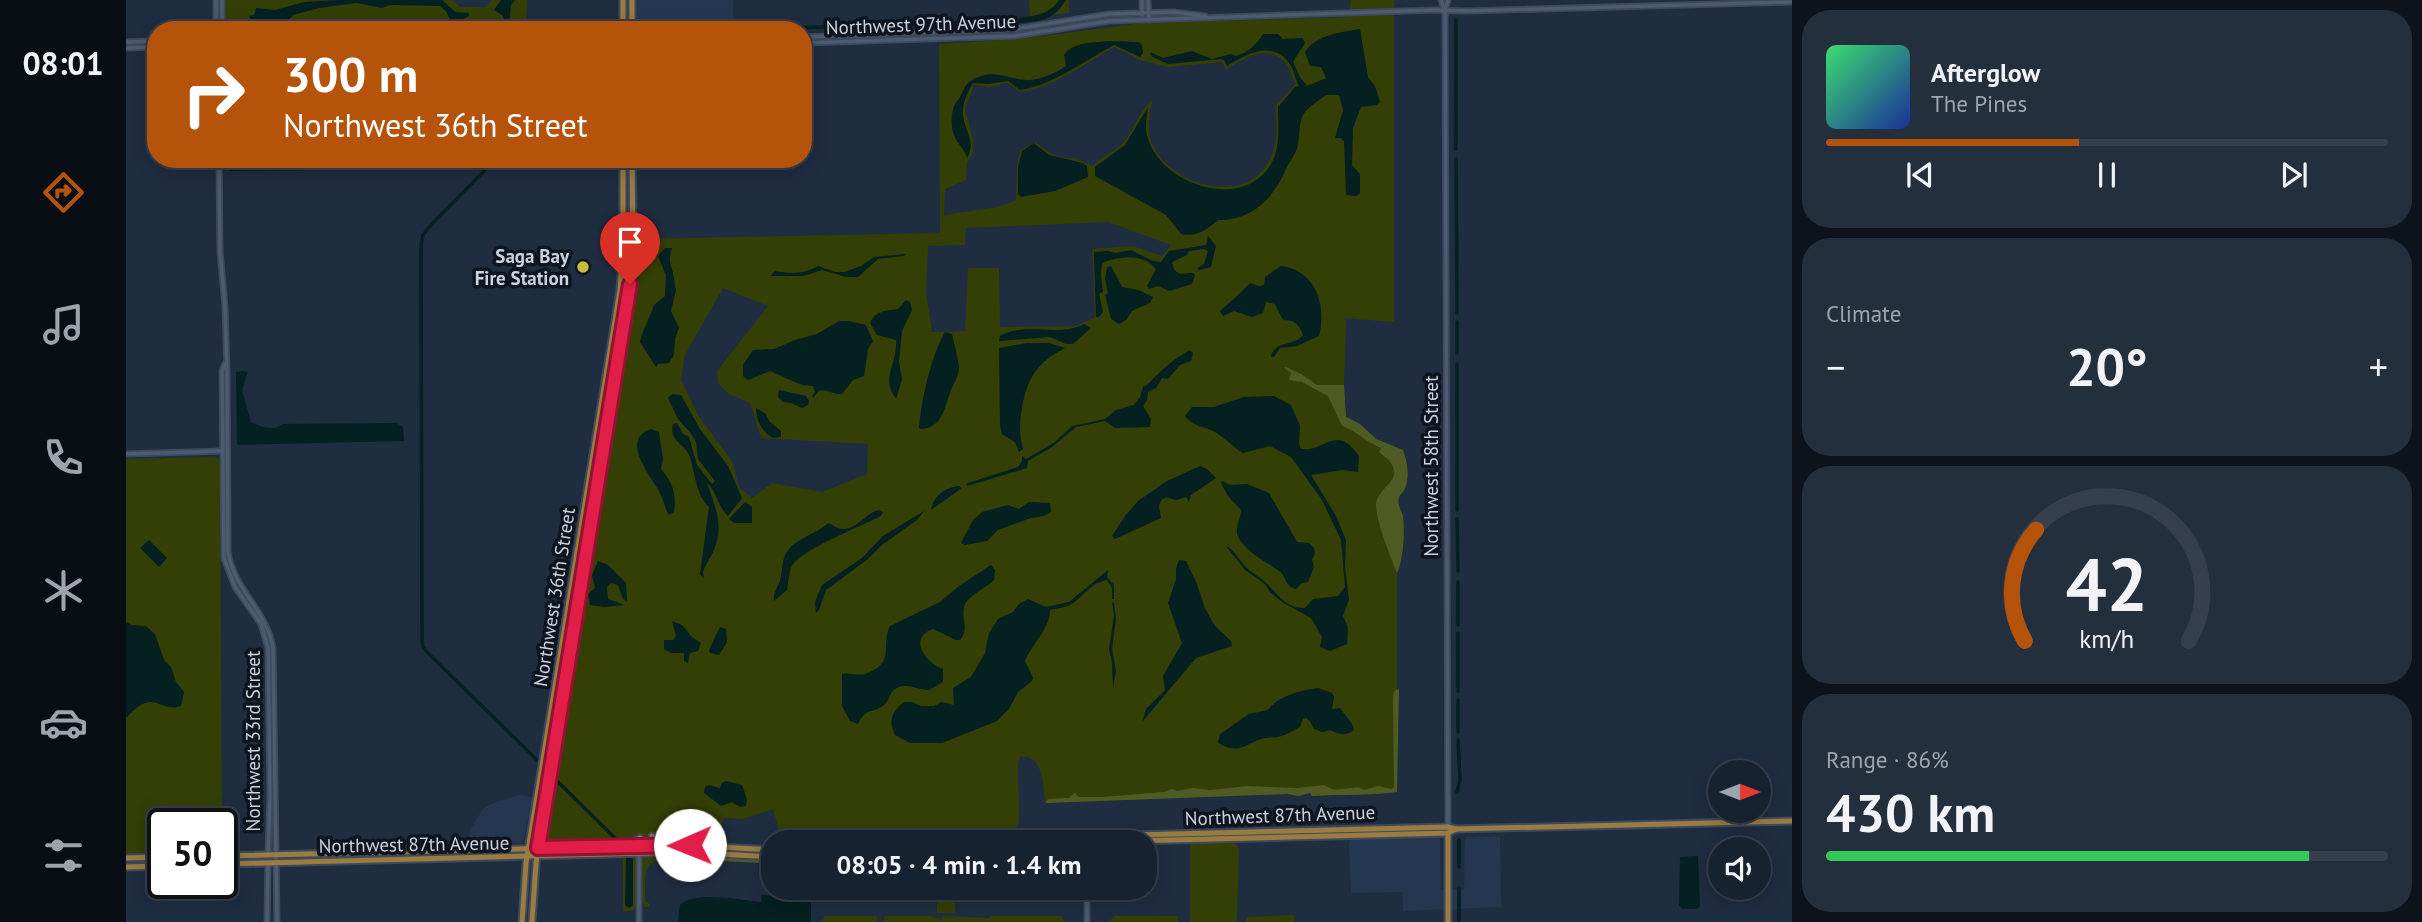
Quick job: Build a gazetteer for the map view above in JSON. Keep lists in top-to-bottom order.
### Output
{
  "streets": {
    "main road": ["Northwest 58th Street", "Northwest 36th Street", "Northwest 87th Avenue"],
    "street": ["Northwest 97th Avenue", "Northwest 33rd Street"]
  },
  "crossings": [
    ["Northwest 97th Avenue", "Northwest 58th Street"],
    ["Northwest 58th Street", "Northwest 87th Avenue"],
    ["Northwest 36th Street", "Northwest 87th Avenue"],
    ["Northwest 33rd Street", "Northwest 87th Avenue"]
  ],
  "places": ["Saga Bay Fire Station"],
  "north": "right",
  "page": {
    "tabs": "08:01",
    "turn": ["300 m", "Northwest 36th Street"],
    "song": ["Afterglow", "The Pines"],
    "tile": [
      "Climate",
      ["Range · 86%", "430 km"]
    ],
    "heat": ["−", "20°", "+"],
    "limit": "50",
    "trip": "08:05 · 4 min · 1.4 km",
    "gauge": ["42", "km/h"]
  }
}
